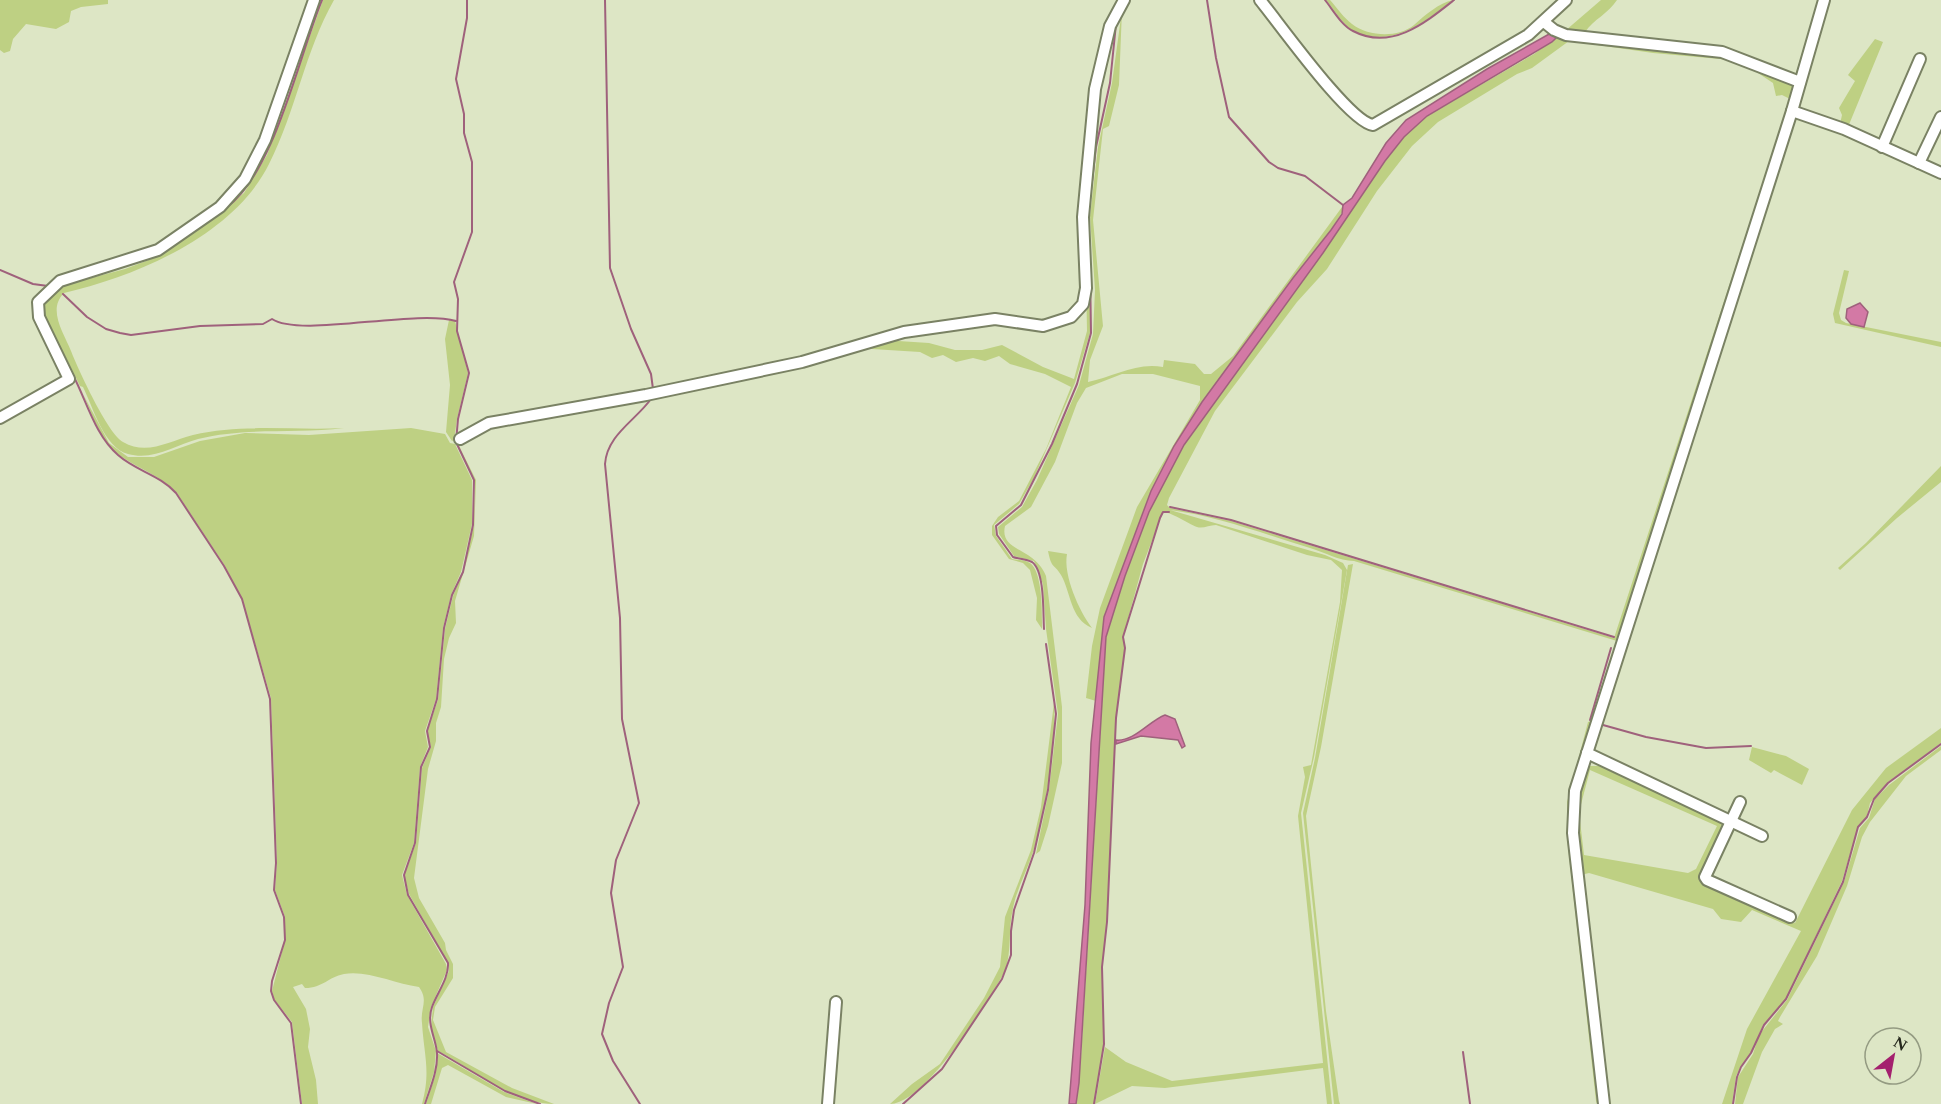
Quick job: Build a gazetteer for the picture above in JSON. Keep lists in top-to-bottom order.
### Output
{
  "north": "top right"
}
